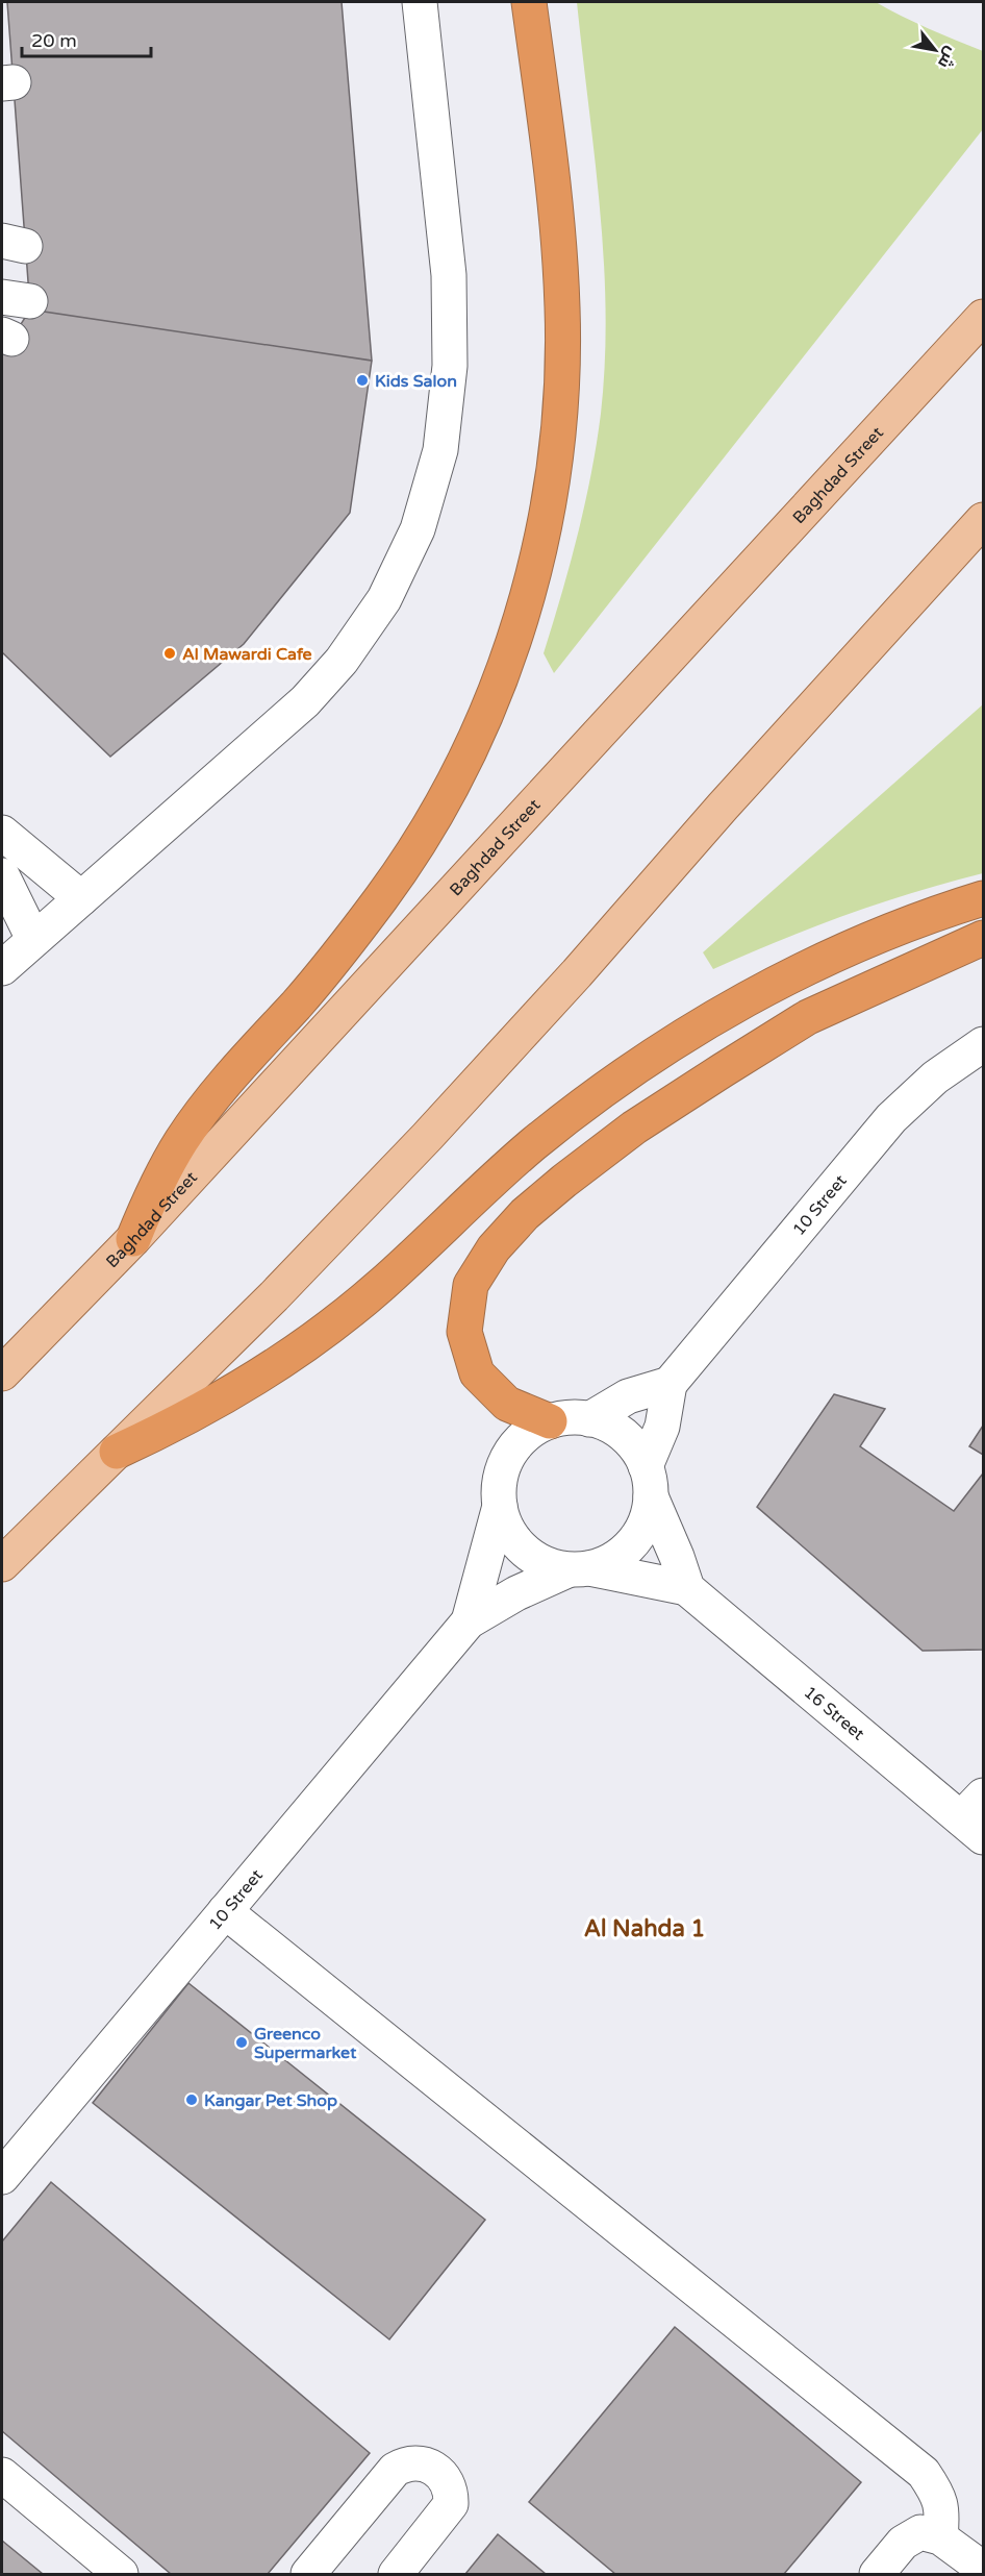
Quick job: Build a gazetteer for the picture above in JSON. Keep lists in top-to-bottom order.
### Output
{
  "streets": {
    "main road": ["Baghdad Street"],
    "street": ["10 Street", "16 Street"]
  },
  "districts": ["Al Nahda 1"],
  "places": [
    "Kids Salon",
    "Al Mawardi Cafe",
    "Greenco Supermarket",
    "Kangar Pet Shop"
  ],
  "scale_bar": "20 m",
  "north": "bottom right"
}
